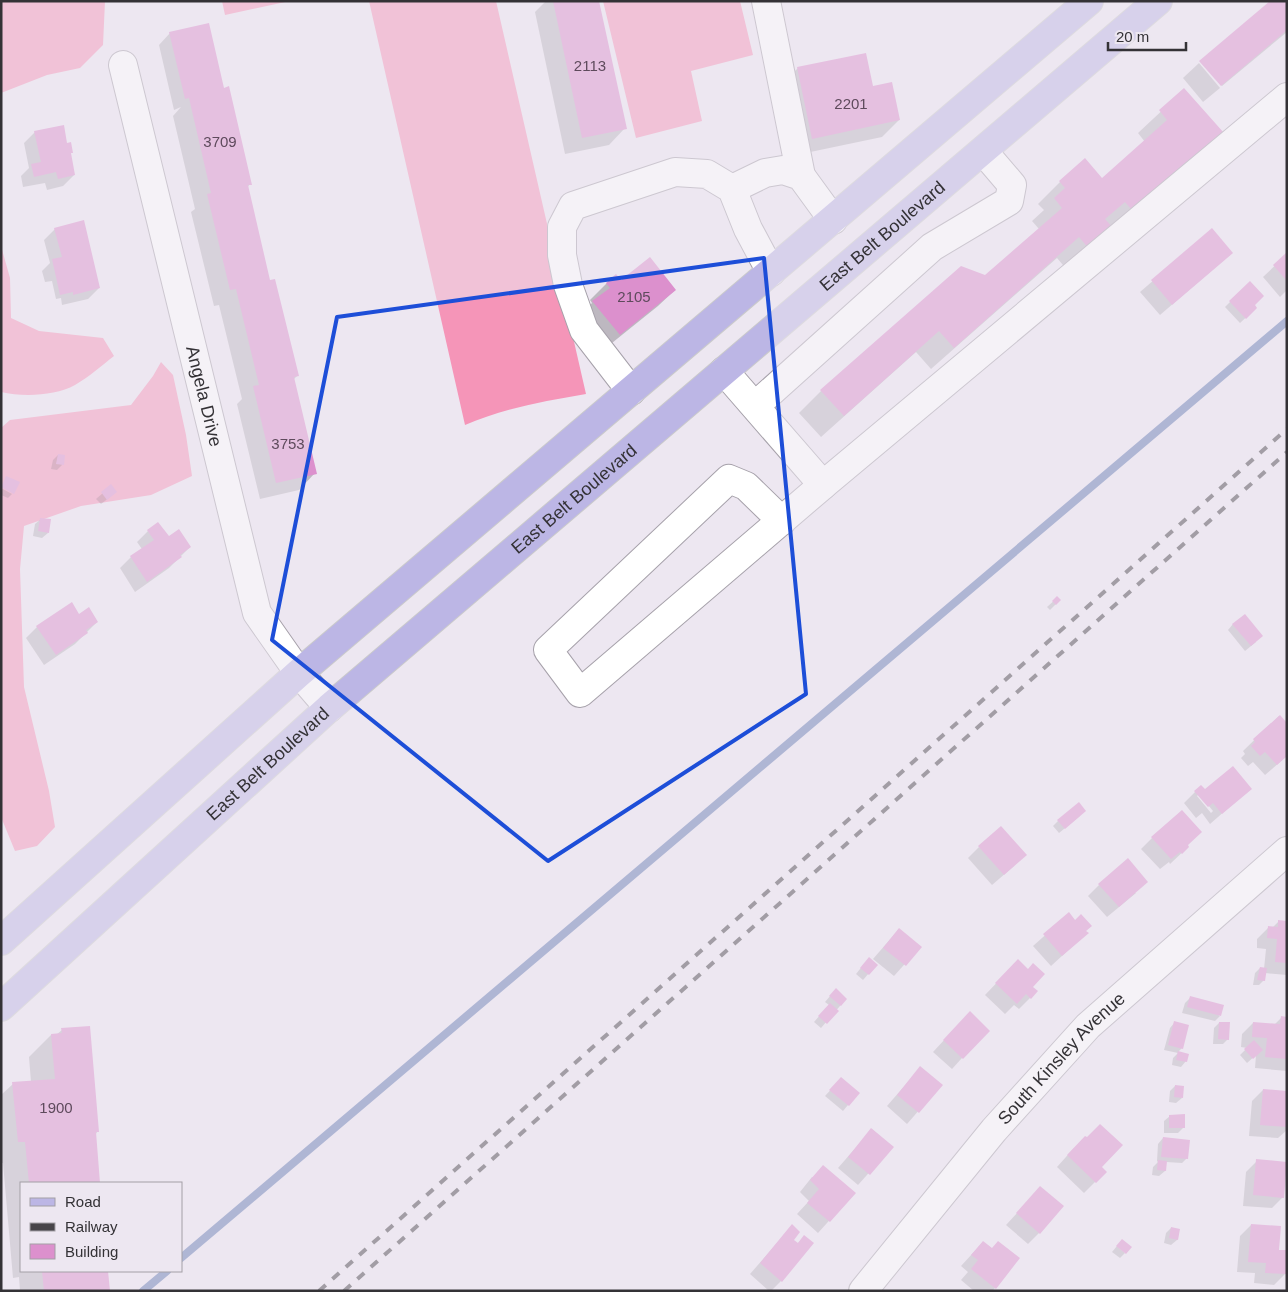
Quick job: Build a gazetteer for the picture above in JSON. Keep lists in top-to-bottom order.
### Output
{
  "streets": {
    "main road": ["East Belt Boulevard"],
    "street": ["Angela Drive", "South Kinsley Avenue"]
  },
  "crossings": [
    ["East Belt Boulevard", "Angela Drive"]
  ],
  "house_numbers": [
    "2113",
    "2201",
    "3709",
    "2105",
    "3753",
    "1900"
  ],
  "legend": ["Road", "Railway", "Building"],
  "scale_bar": "20 m"
}
